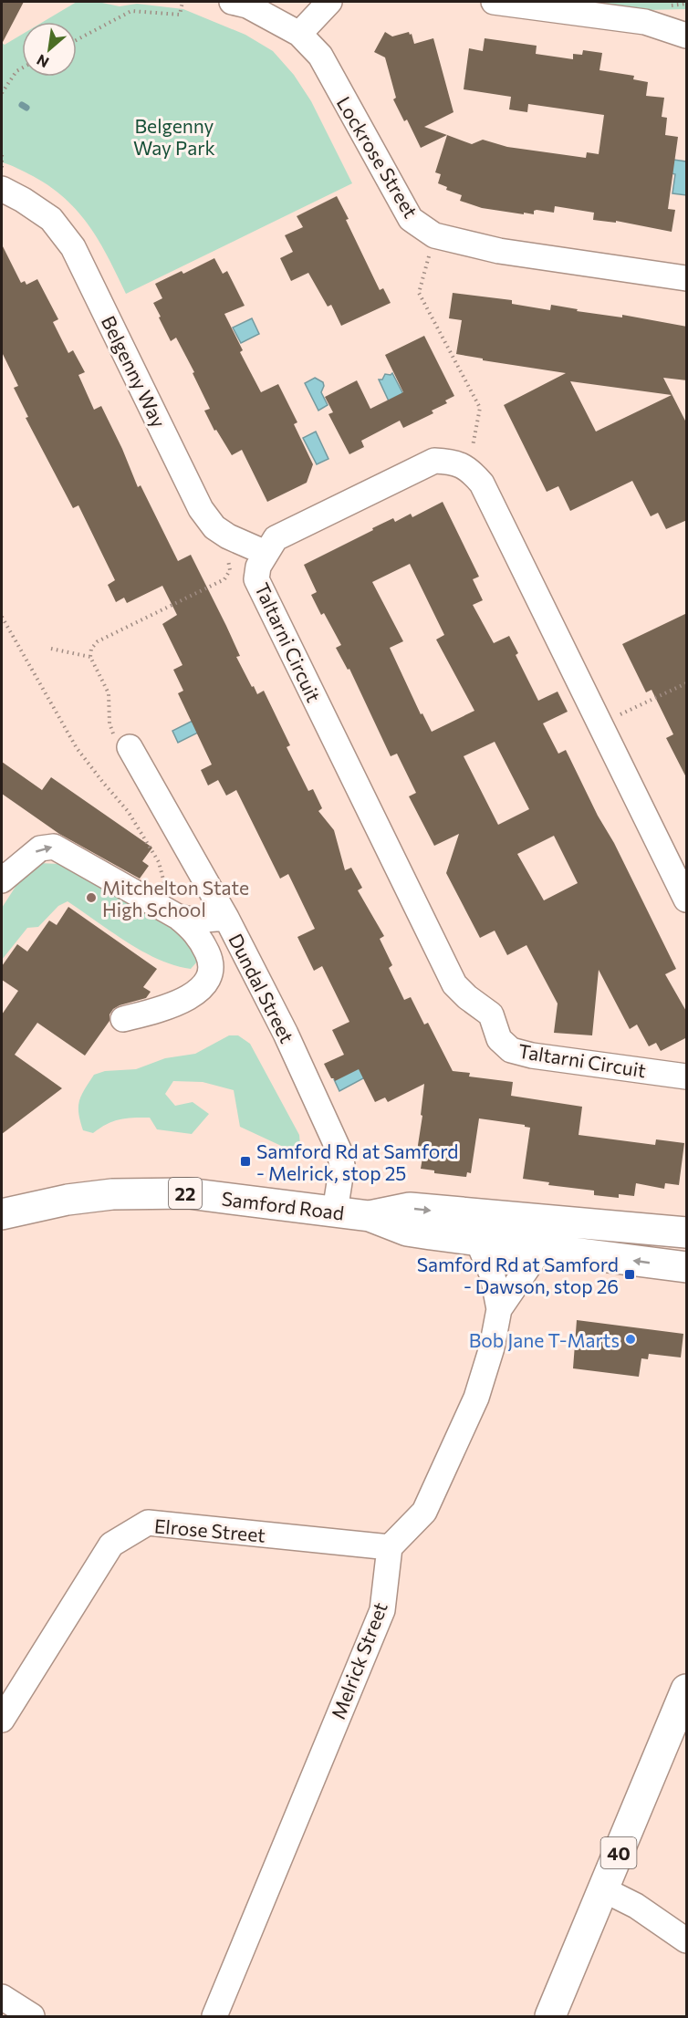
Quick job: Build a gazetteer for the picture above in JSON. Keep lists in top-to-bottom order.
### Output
{
  "streets": {
    "main road": ["22", "Samford Road", "40"],
    "street": [
      "Lockrose Street",
      "Belgenny Way",
      "Taltarni Circuit",
      "Dundal Street",
      "Elrose Street",
      "Melrick Street"
    ]
  },
  "crossings": [
    ["Belgenny Way", "Taltarni Circuit"],
    ["Dundal Street", "Samford Road"],
    ["Elrose Street", "Melrick Street"]
  ],
  "parks": ["Belgenny Way Park"],
  "places": {
    "other": ["Mitchelton State High School", "Bob Jane T-Marts"],
    "transit": ["Samford Rd at Samford - Melrick, stop 25", "Samford Rd at Samford - Dawson, stop 26"]
  },
  "north": "bottom left"
}
